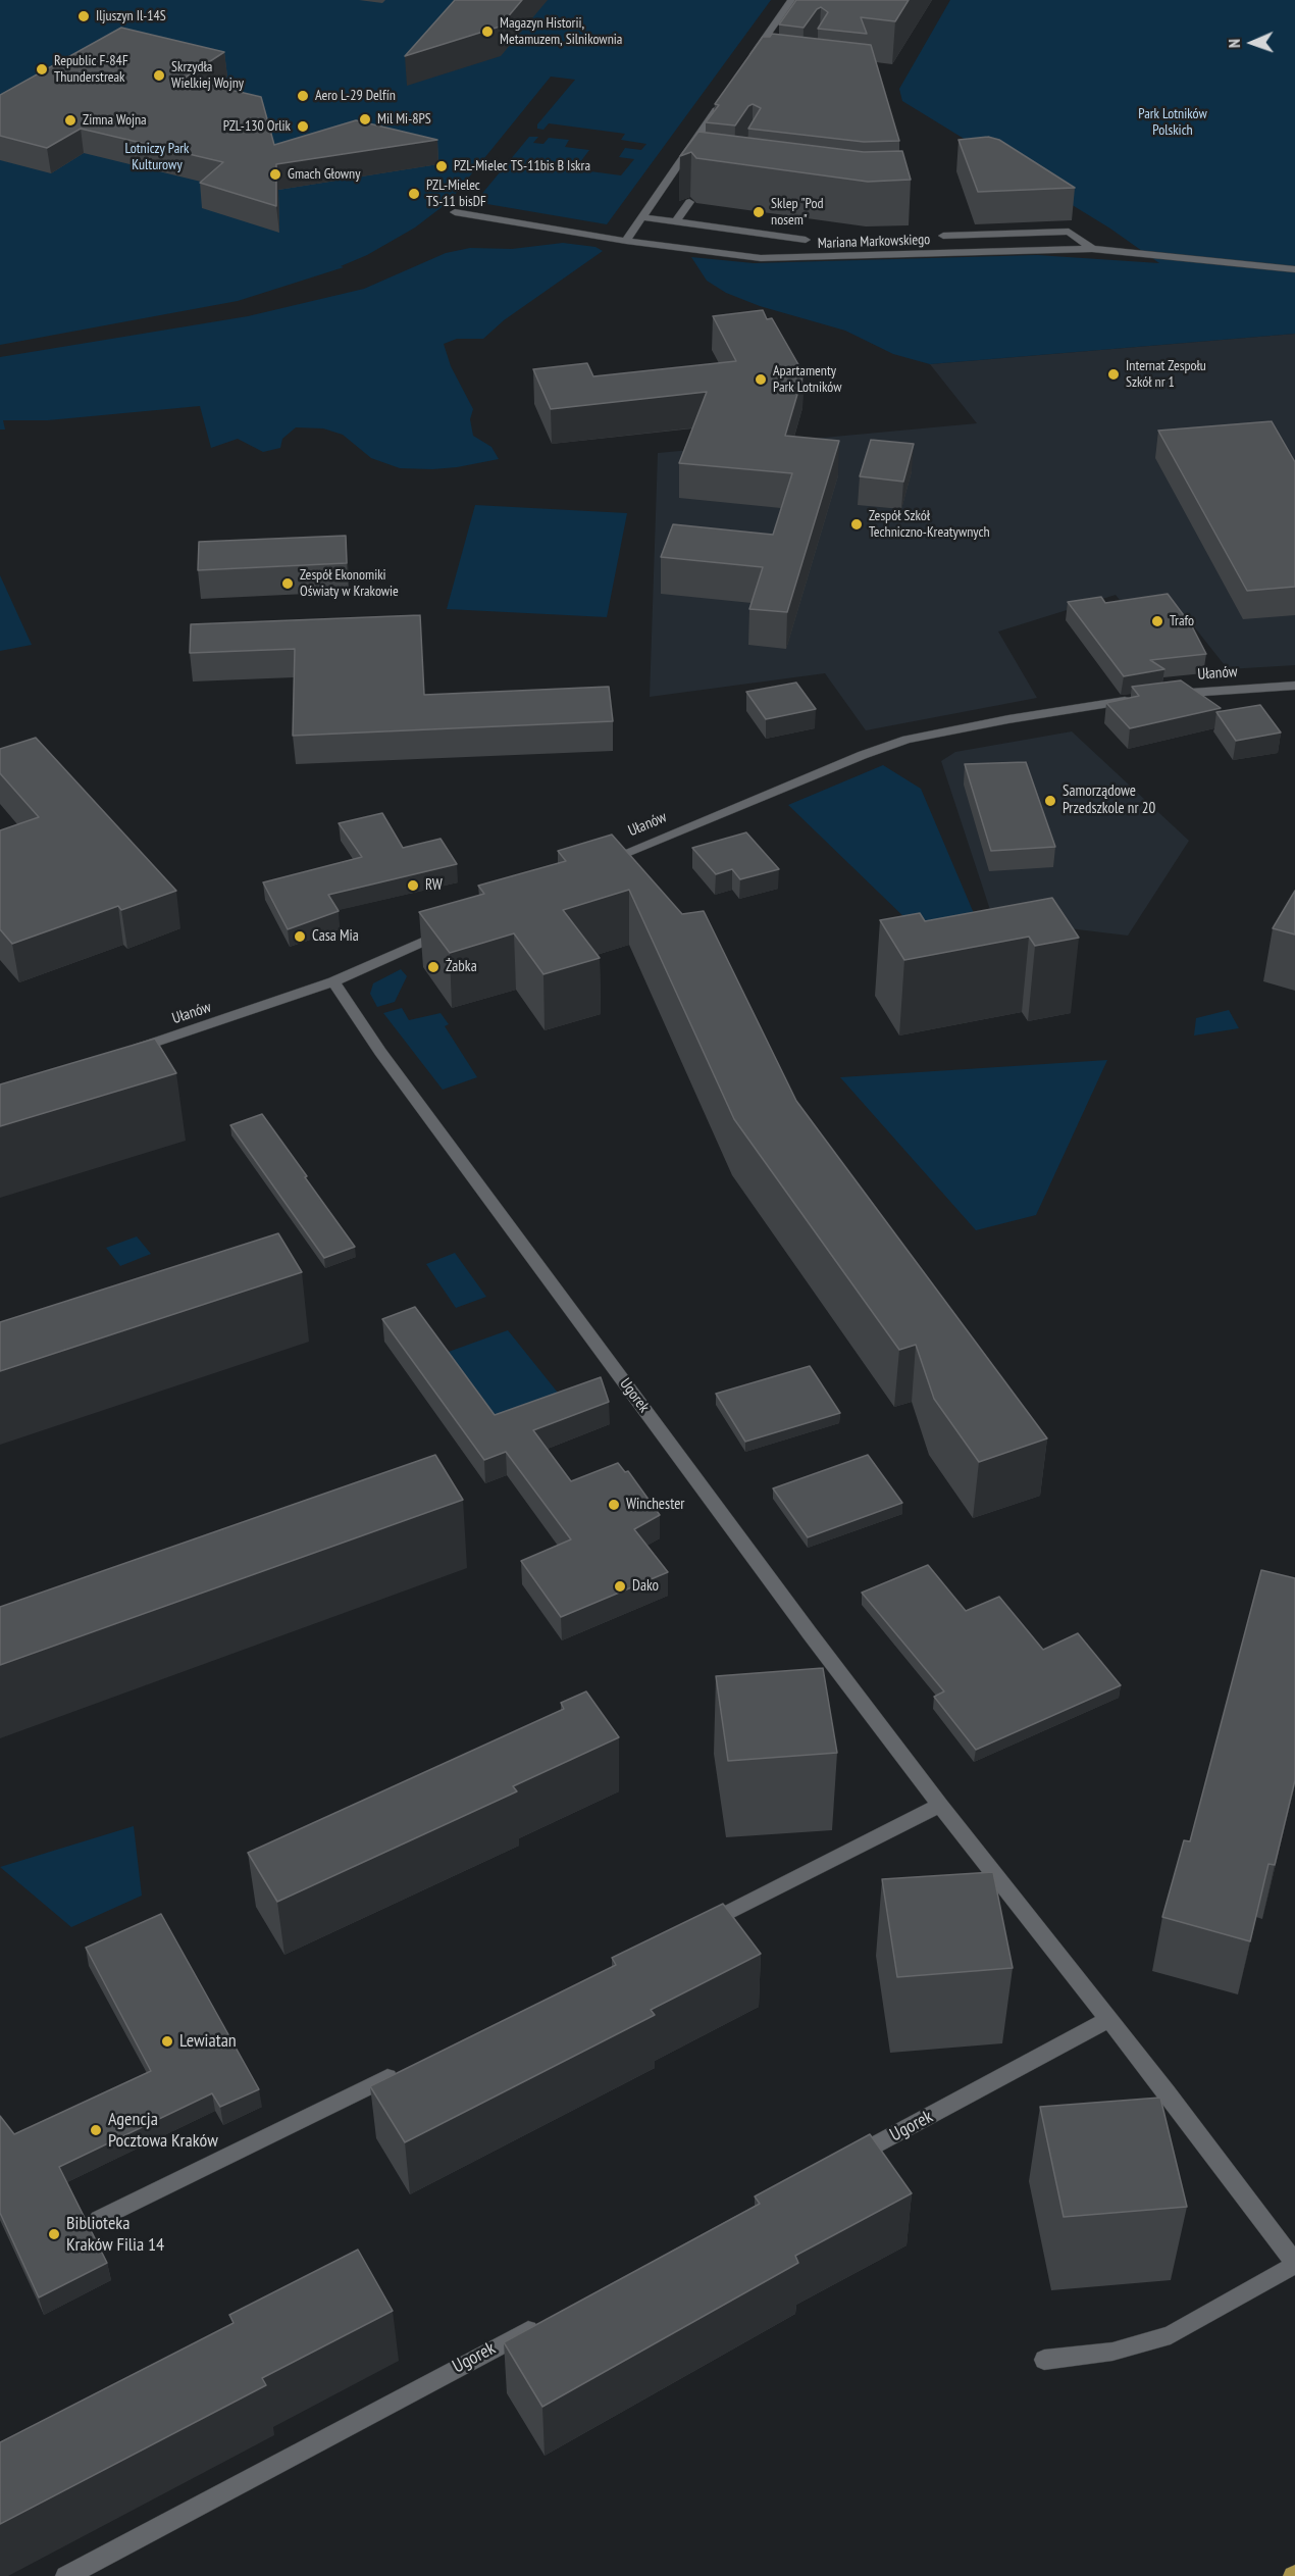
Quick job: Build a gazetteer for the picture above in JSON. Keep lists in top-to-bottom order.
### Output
{
  "streets": {
    "street": ["Mariana Markowskiego", "Ułanów", "Ugorek"]
  },
  "crossings": [
    ["Ułanów", "Ugorek"]
  ],
  "parks": ["Park Lotników Polskich", "Lotniczy Park Kulturowy"],
  "places": [
    "Iljuszyn Il-14S",
    "Magazyn Historii, Metamuzem, Silnikownia",
    "Republic F-84F Thunderstreak",
    "Skrzydła Wielkiej Wojny",
    "Aero L-29 Delfín",
    "Mil Mi-8PS",
    "Zimna Wojna",
    "PZL-130 Orlik",
    "PZL-Mielec TS-11bis B Iskra",
    "Gmach Głowny",
    "PZL-Mielec TS-11 bisDF",
    "Sklep \"Pod nosem\"",
    "Internat Zespołu Szkół nr 1",
    "Apartamenty Park Lotników",
    "Zespół Szkół Techniczno-Kreatywnych",
    "Zespół Ekonomiki Oświaty w Krakowie",
    "Trafo",
    "Samorządowe Przedszkole nr 20",
    "RW",
    "Casa Mia",
    "Żabka",
    "Winchester",
    "Dako",
    "Lewiatan",
    "Agencja Pocztowa Kraków",
    "Biblioteka Kraków Filia 14"
  ],
  "north": "left"
}
